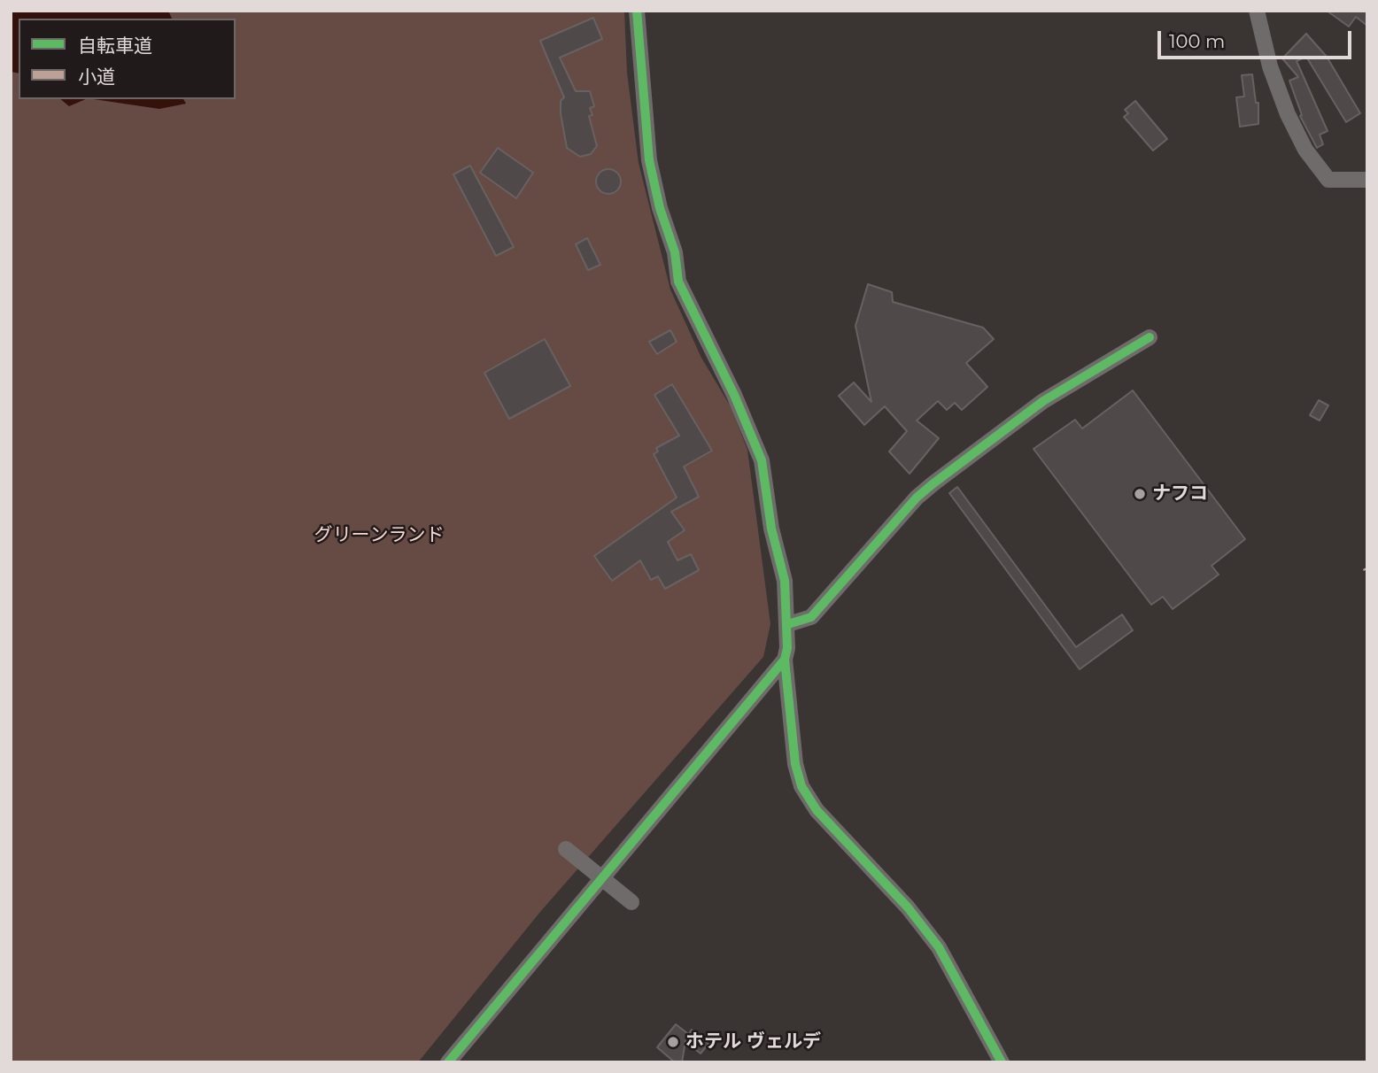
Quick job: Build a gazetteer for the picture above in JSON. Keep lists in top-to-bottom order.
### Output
{
  "parks": ["グリーンランド"],
  "places": ["ナフコ", "ホテル ヴェルデ"],
  "legend": ["自転車道", "小道"],
  "scale_bar": "100 m"
}
